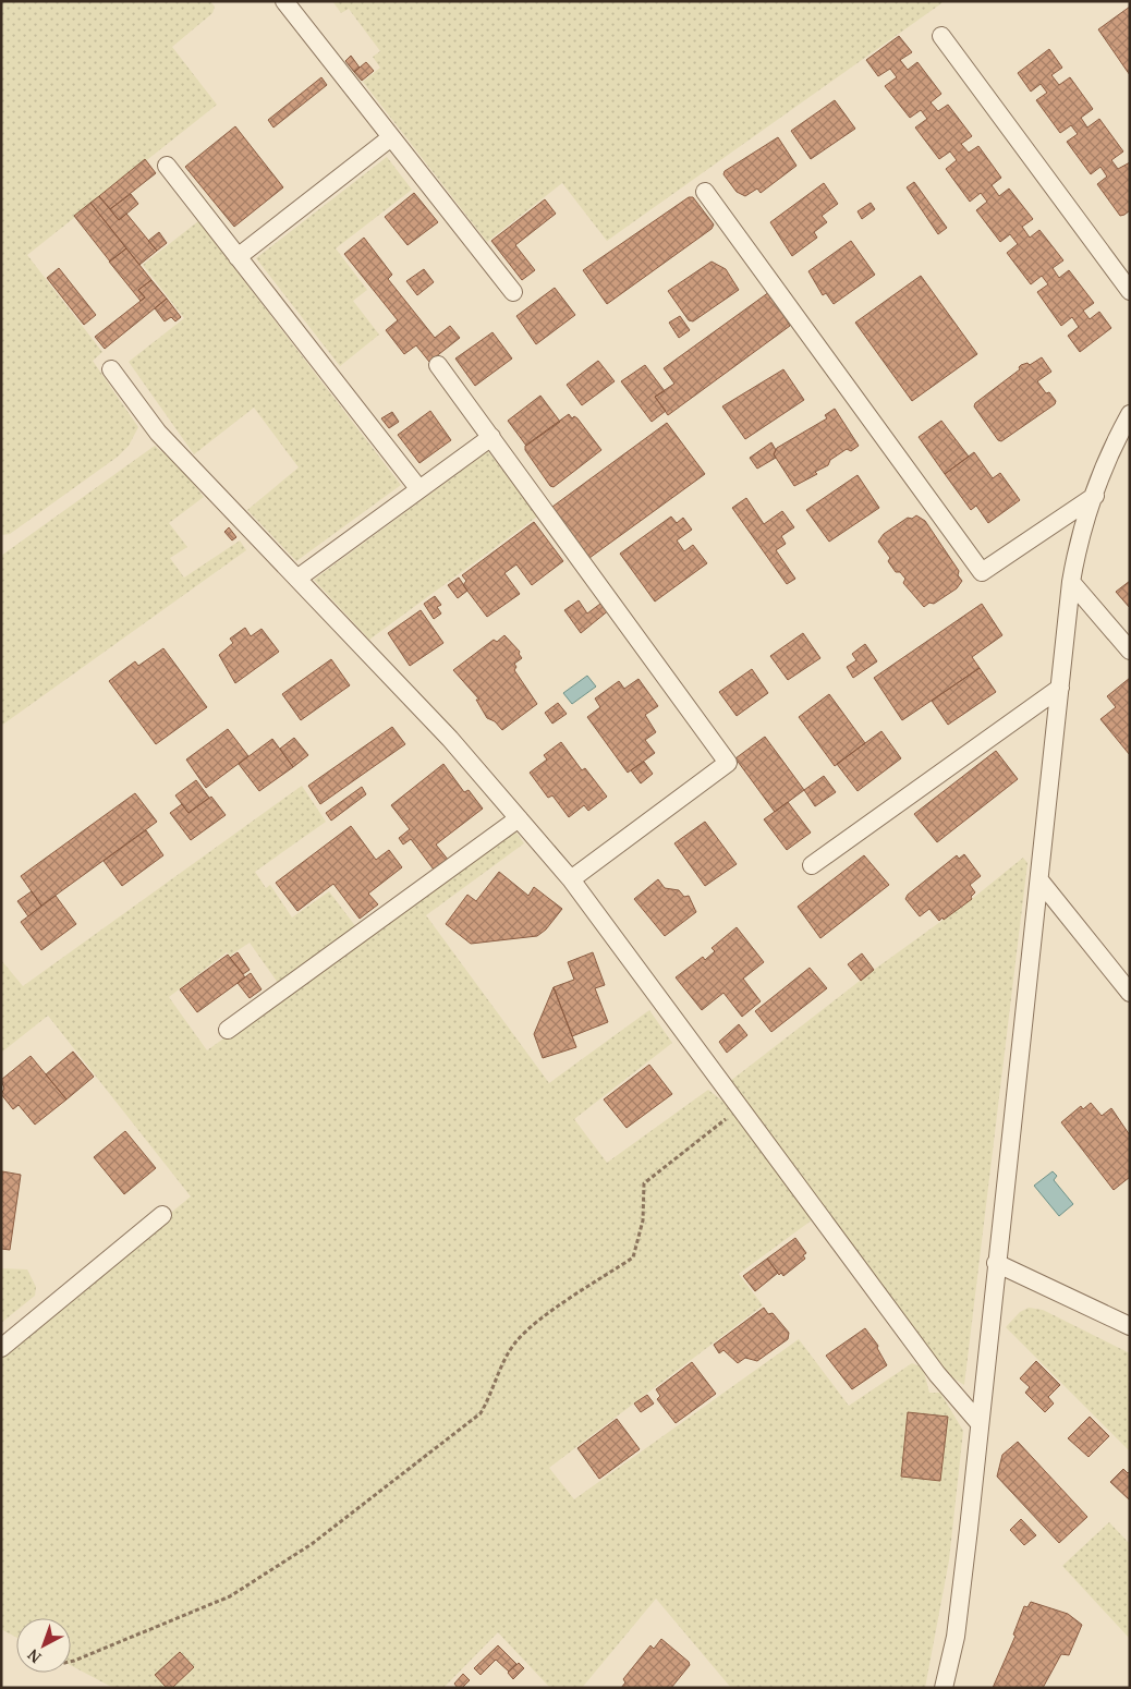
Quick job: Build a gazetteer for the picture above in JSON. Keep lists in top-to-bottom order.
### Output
{
  "north": "bottom left"
}
